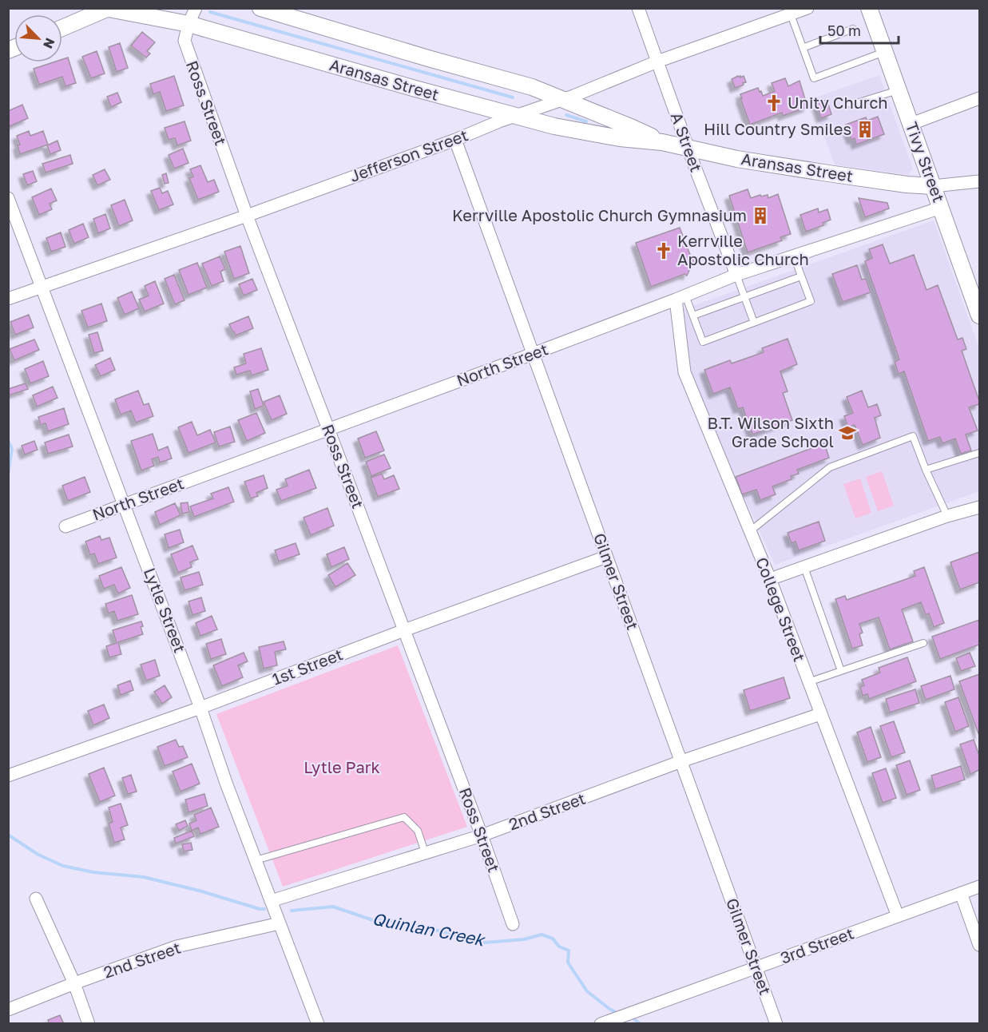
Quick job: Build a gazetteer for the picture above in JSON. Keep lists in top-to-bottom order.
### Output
{
  "streets": {
    "street": [
      "Aransas Street",
      "Ross Street",
      "A Street",
      "Jefferson Street",
      "Tivy Street",
      "North Street",
      "Gilmer Street",
      "College Street",
      "Lytle Street",
      "1st Street",
      "2nd Street",
      "3rd Street"
    ]
  },
  "crossings": [
    ["Aransas Street", "Ross Street"],
    ["Aransas Street", "A Street"],
    ["Aransas Street", "Jefferson Street"],
    ["Aransas Street", "Tivy Street"],
    ["Ross Street", "Jefferson Street"],
    ["Ross Street", "North Street"],
    ["Ross Street", "1st Street"],
    ["Ross Street", "2nd Street"],
    ["A Street", "Jefferson Street"],
    ["A Street", "North Street"],
    ["Jefferson Street", "Gilmer Street"],
    ["Jefferson Street", "Lytle Street"],
    ["Tivy Street", "North Street"],
    ["North Street", "Gilmer Street"],
    ["North Street", "College Street"],
    ["North Street", "Lytle Street"],
    ["Gilmer Street", "1st Street"],
    ["Gilmer Street", "2nd Street"],
    ["Gilmer Street", "3rd Street"],
    ["College Street", "2nd Street"],
    ["College Street", "3rd Street"],
    ["Lytle Street", "1st Street"],
    ["Lytle Street", "2nd Street"]
  ],
  "water": ["Quinlan Creek"],
  "parks": ["Lytle Park"],
  "places": {
    "church": ["Unity Church", "Kerrville Apostolic Church"],
    "building": ["Hill Country Smiles", "Kerrville Apostolic Church Gymnasium"],
    "school or university": ["B.T. Wilson Sixth Grade School"]
  },
  "scale_bar": "50 m",
  "north": "bottom right"
}
